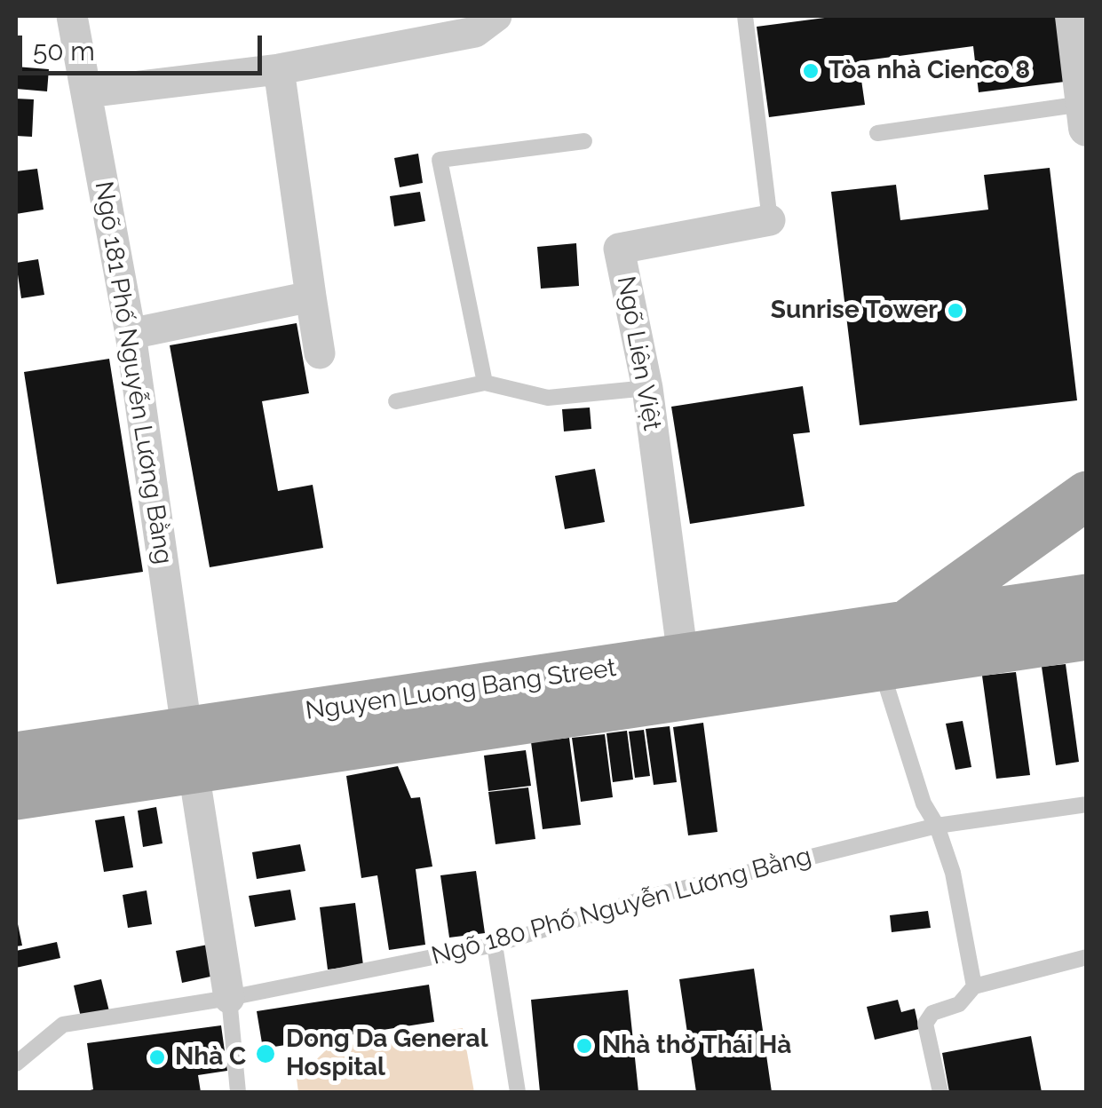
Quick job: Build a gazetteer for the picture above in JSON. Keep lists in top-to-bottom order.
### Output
{
  "streets": {
    "main road": ["Nguyen Luong Bang Street"],
    "street": ["Ngõ Liên Việt", "Ngõ 181 Phố Nguyễn Lương Bằng"],
    "lane": ["Ngõ 180 Phố Nguyễn Lương Bằng"]
  },
  "crossings": [
    ["Ngõ Liên Việt", "Nguyen Luong Bang Street"],
    ["Ngõ 181 Phố Nguyễn Lương Bằng", "Nguyen Luong Bang Street"]
  ],
  "places": [
    "Tòa nhà Cienco 8",
    "Sunrise Tower",
    "Nhà thờ Thái Hà",
    "Dong Da General Hospital",
    "Nhà C"
  ],
  "scale_bar": "50 m"
}
